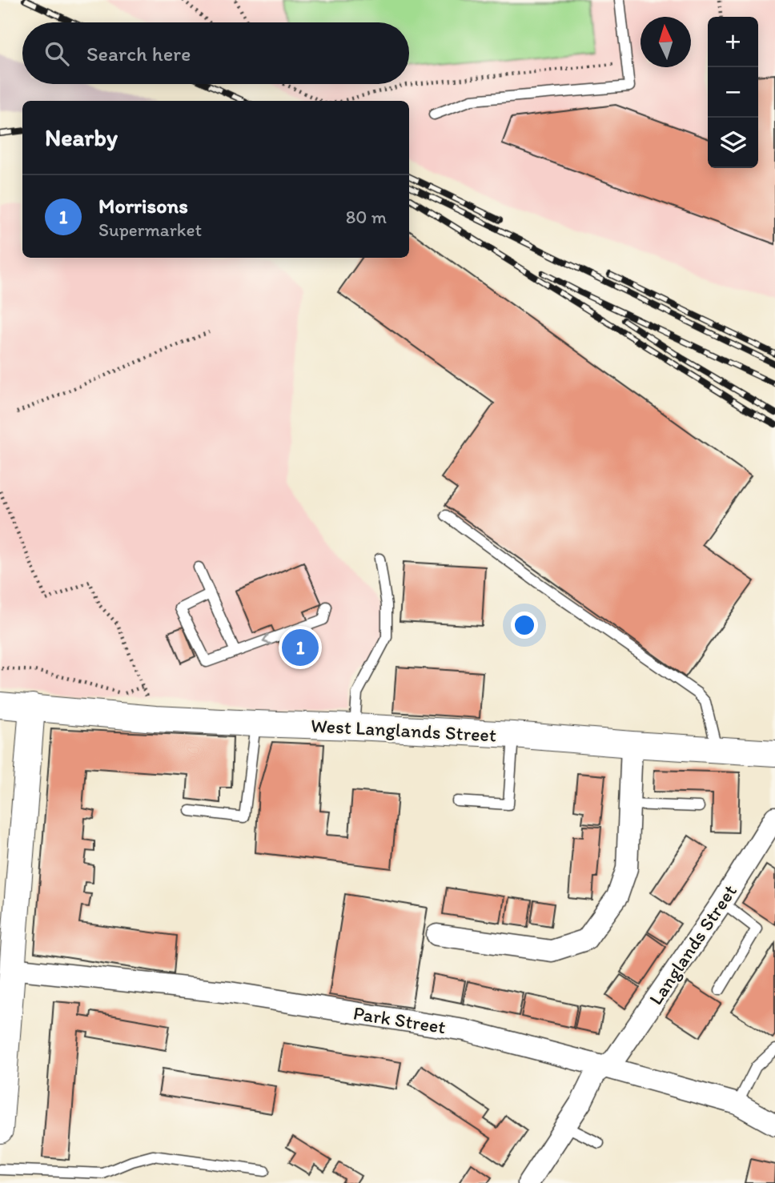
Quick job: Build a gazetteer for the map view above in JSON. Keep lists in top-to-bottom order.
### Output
{
  "streets": {
    "street": ["West Langlands Street", "Langlands Street", "Park Street"]
  },
  "crossings": [
    ["Langlands Street", "Park Street"]
  ],
  "north": "top",
  "page": {
    "map_buttons": ["+", "−"],
    "search": "Search here",
    "heading": "Nearby",
    "list": [
      {
        "mark": "1",
        "name": "Morrisons",
        "note": "Supermarket",
        "value": "80 m"
      }
    ],
    "pins": "1"
  }
}
